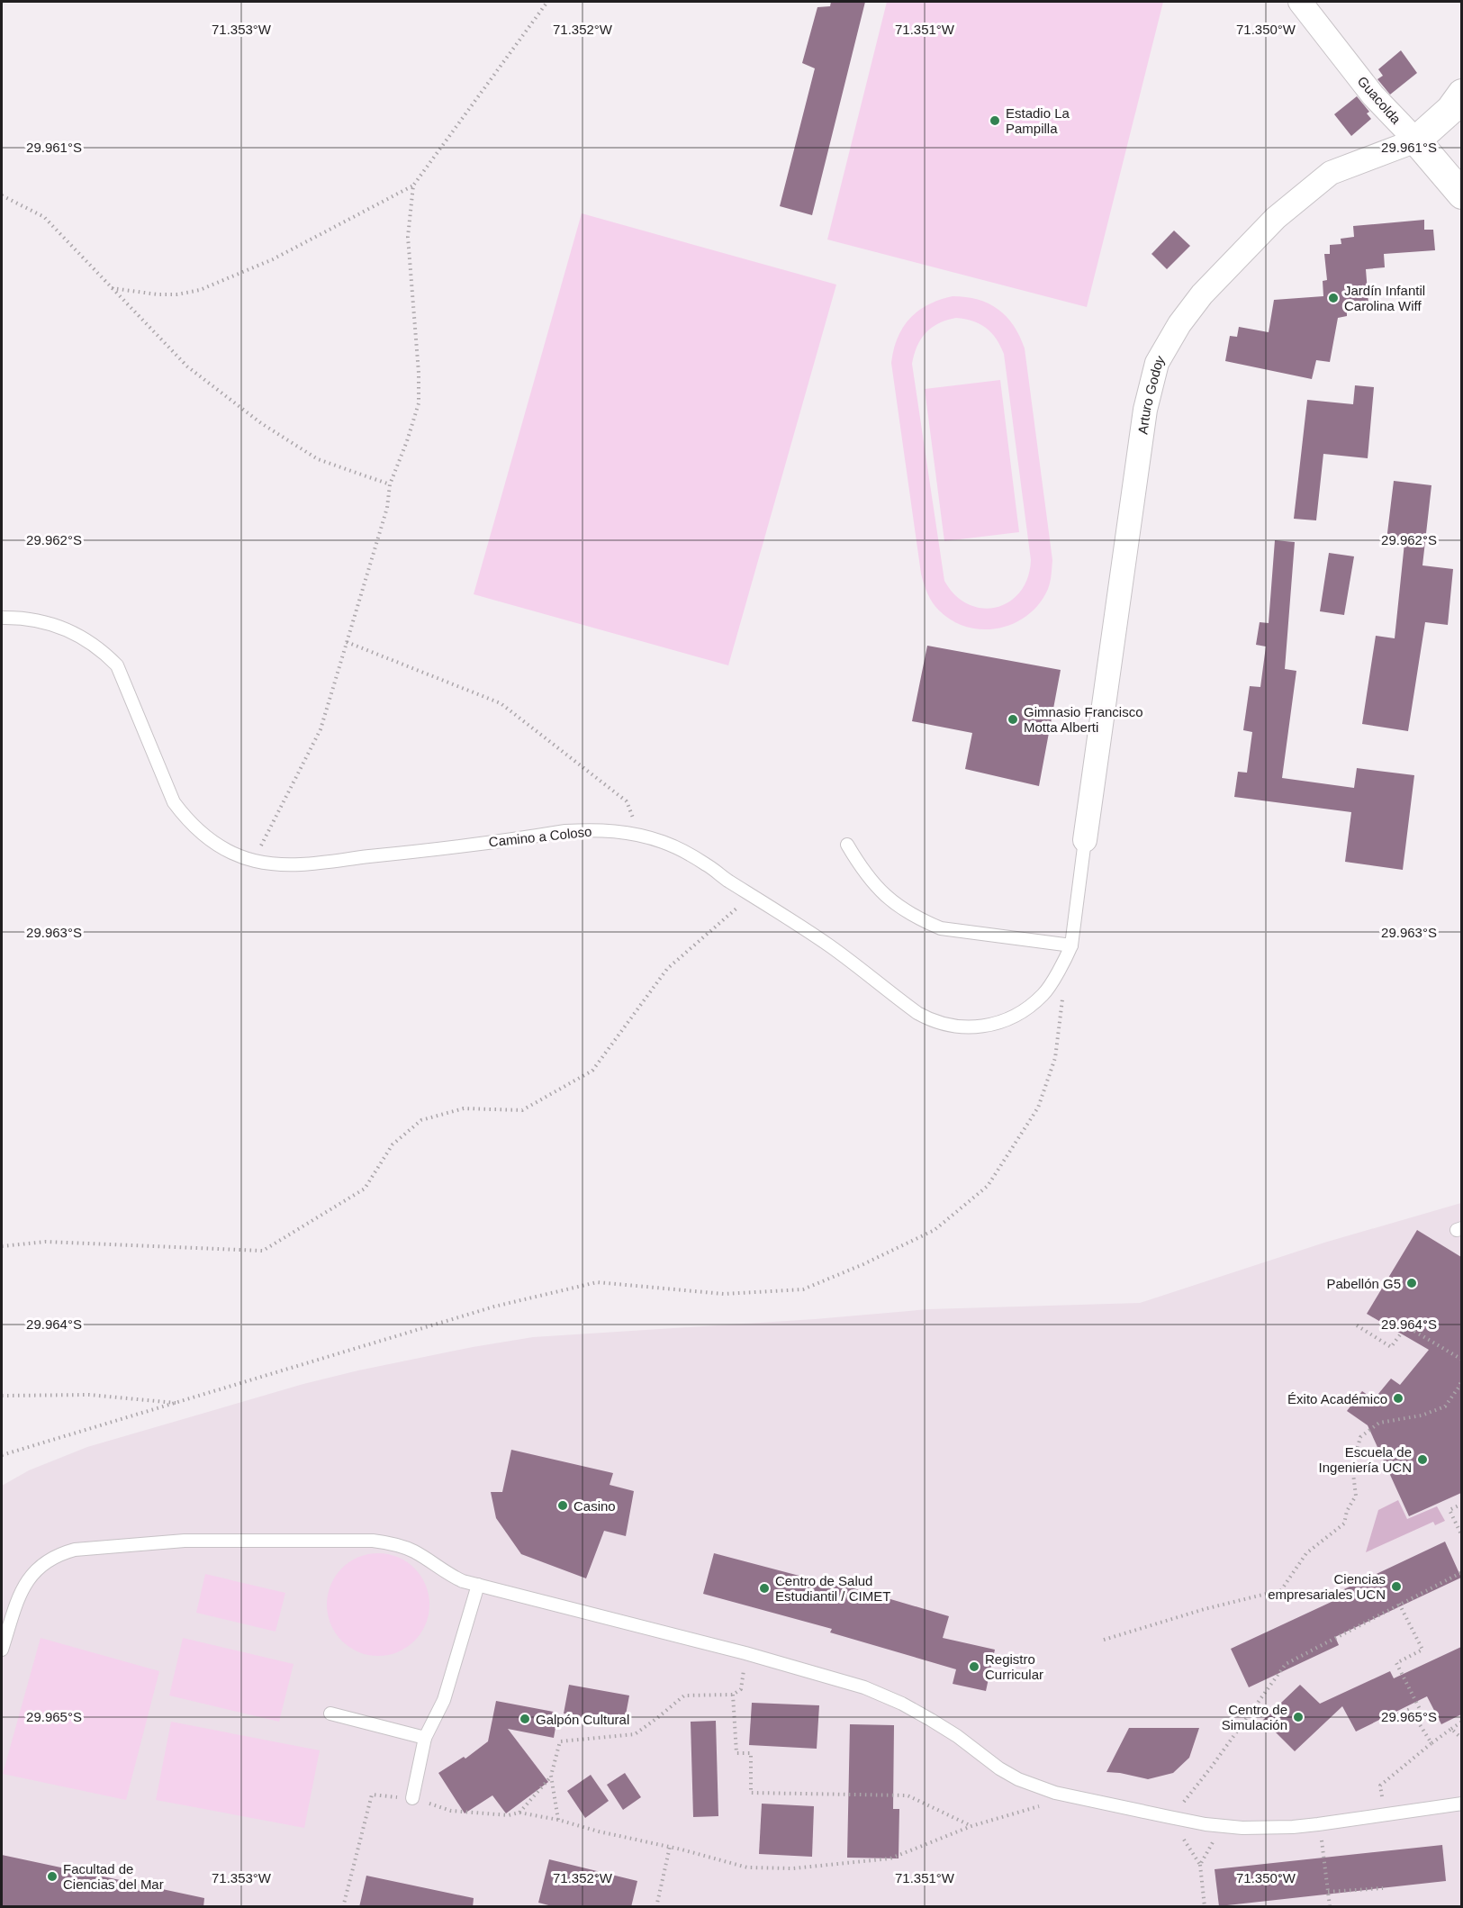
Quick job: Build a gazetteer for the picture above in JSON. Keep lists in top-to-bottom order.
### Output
{
  "streets": {
    "street": ["Guacolda", "Arturo Godoy"],
    "lane": ["Camino a Coloso"]
  },
  "crossings": [
    ["Guacolda", "Arturo Godoy"],
    ["Arturo Godoy", "Camino a Coloso"]
  ],
  "places": [
    "Estadio La Pampilla",
    "Jardín Infantil Carolina Wiff",
    "Gimnasio Francisco Motta Alberti",
    "Pabellón G5",
    "Éxito Académico",
    "Escuela de Ingeniería UCN",
    "Casino",
    "Ciencias empresariales UCN",
    "Centro de Salud Estudiantil / CIMET",
    "Registro Curricular",
    "Centro de Simulación",
    "Galpón Cultural",
    "Facultad de Ciencias del Mar"
  ],
  "coordinates": [
    "71.353°W",
    "71.352°W",
    "71.351°W",
    "71.350°W",
    "29.961°S",
    "29.962°S",
    "29.963°S",
    "29.964°S",
    "29.965°S"
  ]
}
